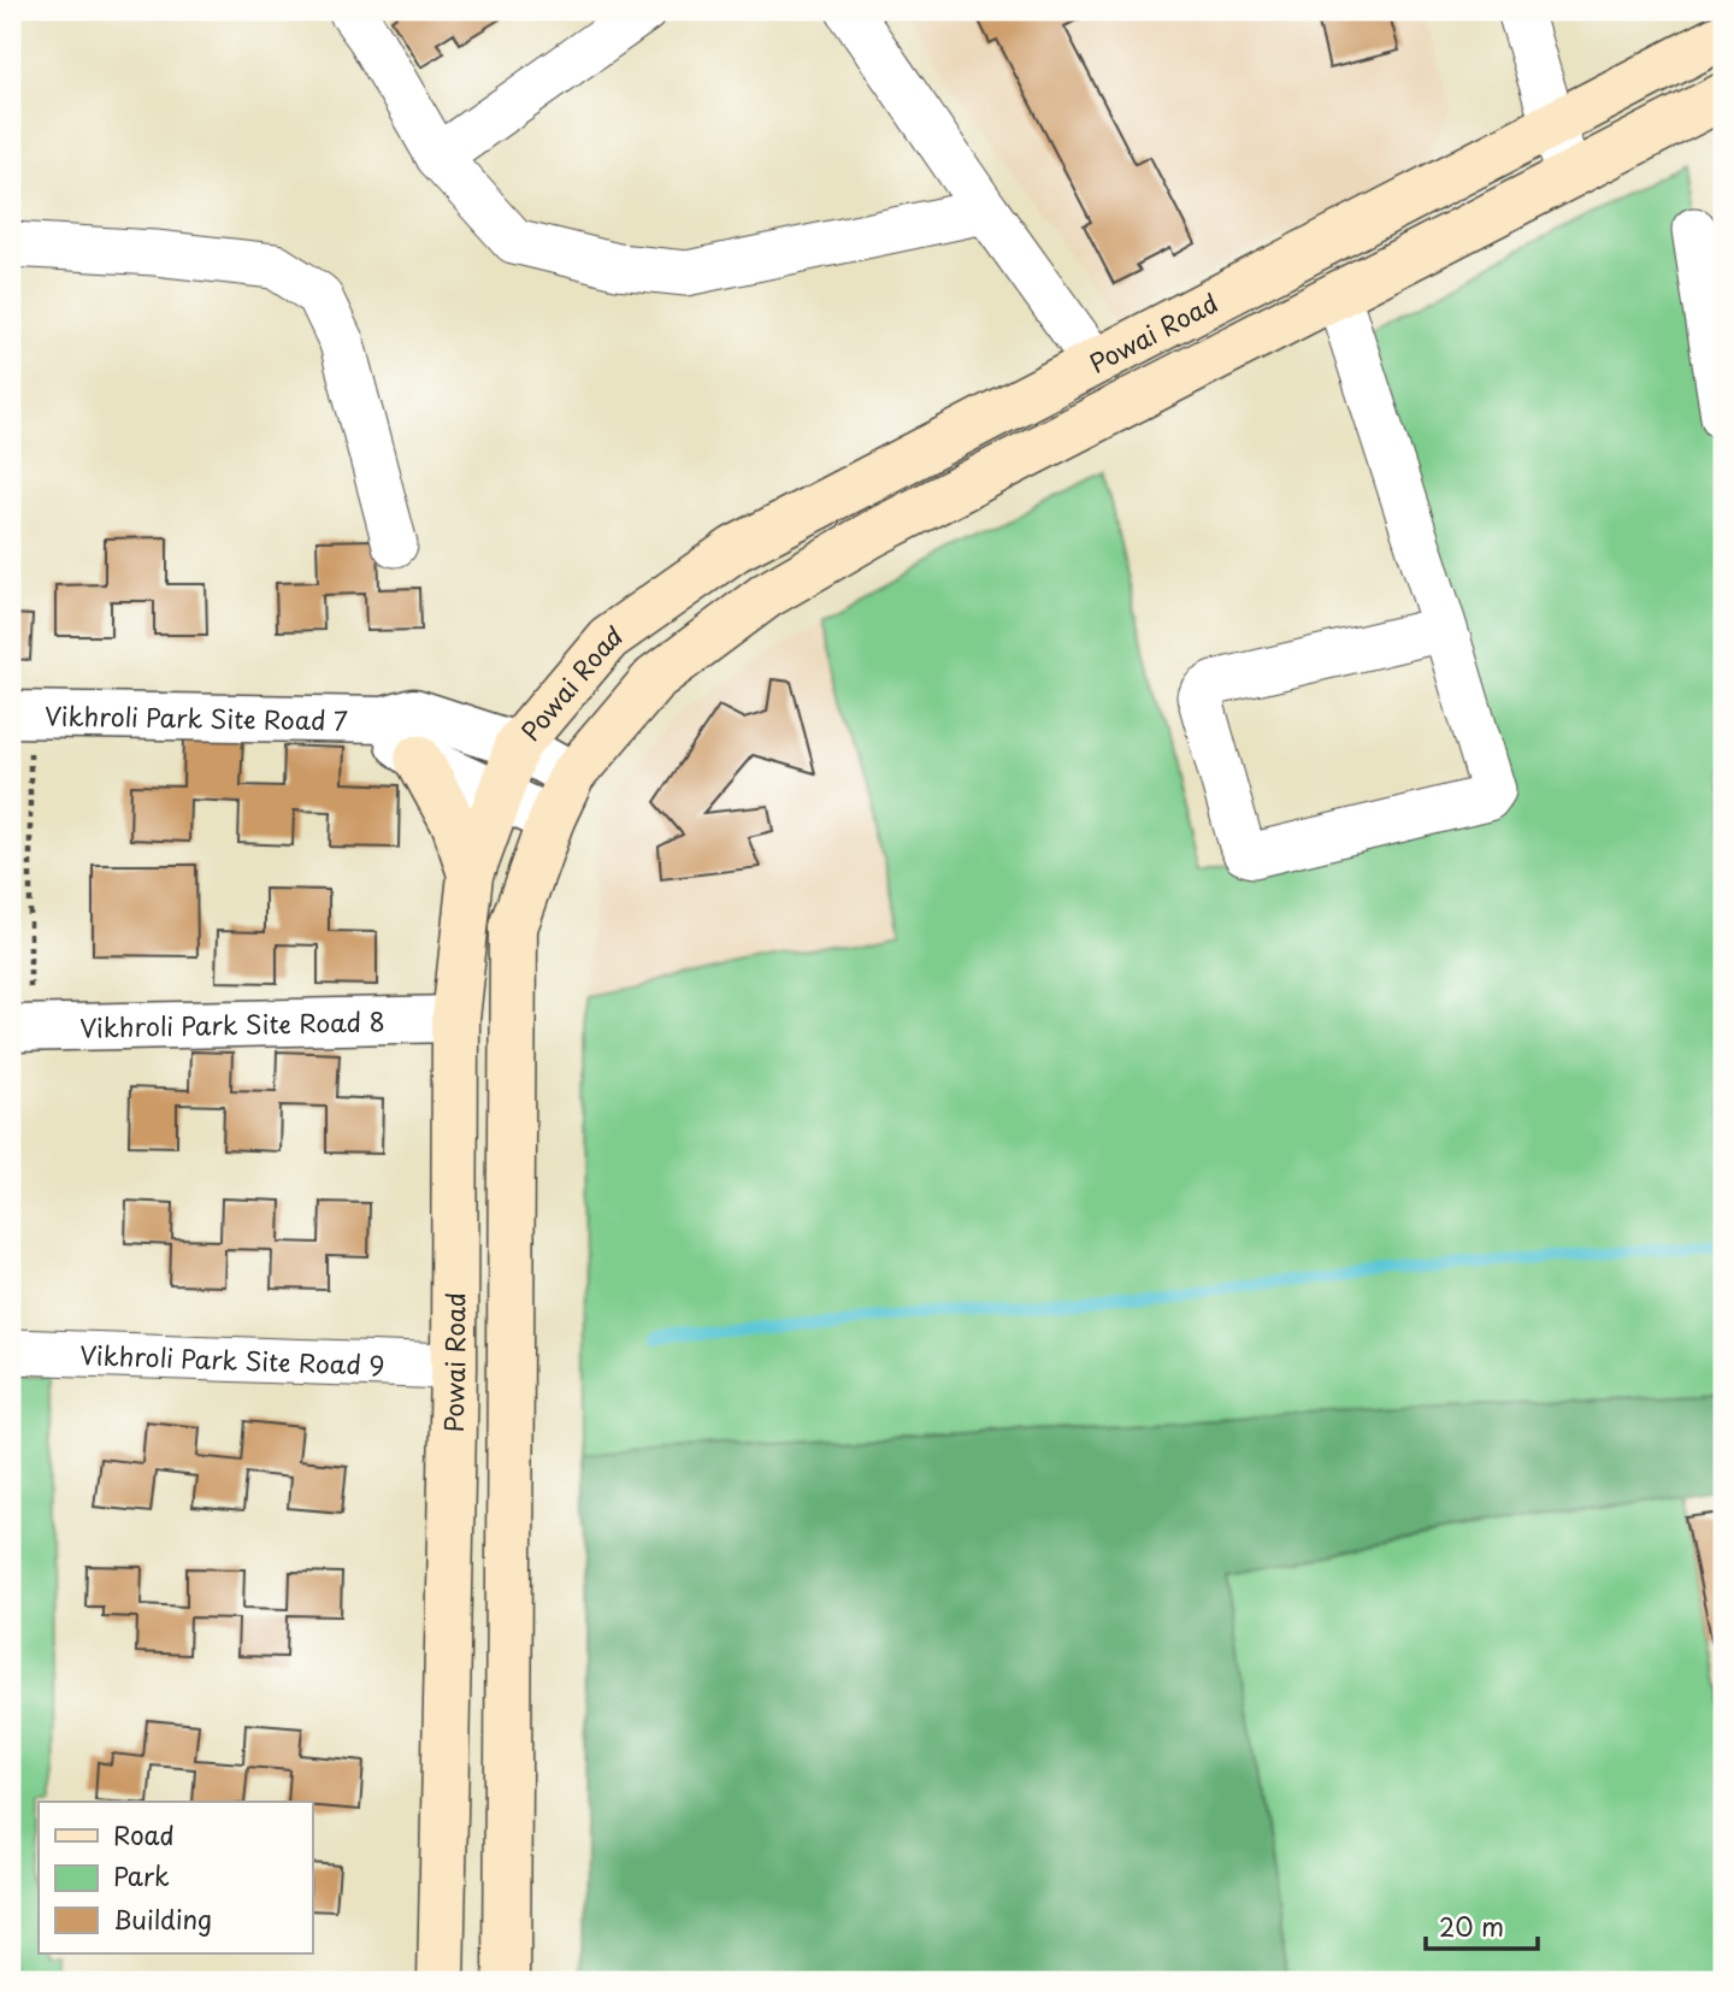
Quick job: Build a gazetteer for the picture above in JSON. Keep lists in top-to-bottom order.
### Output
{
  "streets": {
    "main road": ["Powai Road"],
    "street": ["Vikhroli Park Site Road 7", "Vikhroli Park Site Road 8", "Vikhroli Park Site Road 9"]
  },
  "crossings": [
    ["Powai Road", "Vikhroli Park Site Road 7"],
    ["Powai Road", "Vikhroli Park Site Road 8"],
    ["Powai Road", "Vikhroli Park Site Road 9"]
  ],
  "legend": ["Road", "Park", "Building"],
  "scale_bar": "20 m"
}
